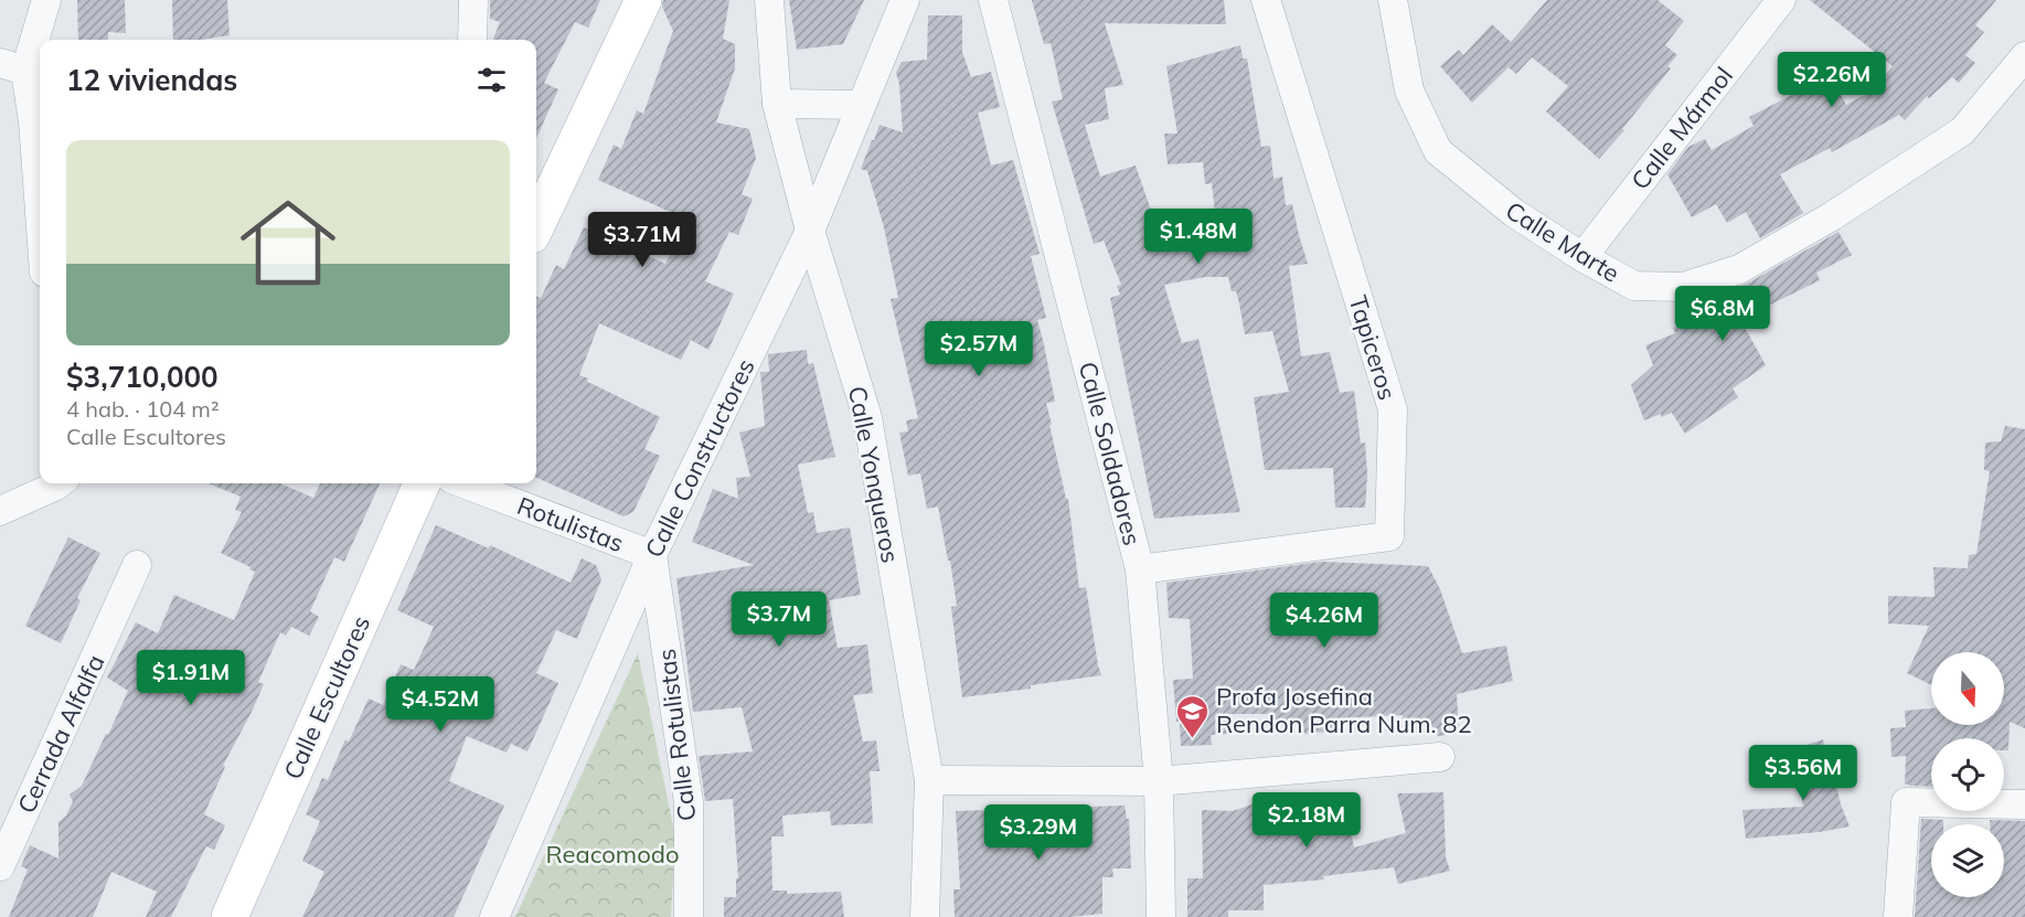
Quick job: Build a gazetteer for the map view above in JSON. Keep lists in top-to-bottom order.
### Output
{
  "streets": {
    "street": [
      "Calle Mármol",
      "Calle Marte",
      "Tapiceros",
      "Calle Soldadores",
      "Calle Constructores",
      "Calle Yonqueros",
      "Rotulistas",
      "Calle Escultores",
      "Cerrada Alfalfa",
      "Calle Rotulistas"
    ]
  },
  "crossings": [
    ["Calle Mármol", "Calle Marte"],
    ["Tapiceros", "Calle Soldadores"],
    ["Calle Constructores", "Calle Yonqueros"],
    ["Calle Constructores", "Rotulistas"],
    ["Calle Constructores", "Calle Rotulistas"],
    ["Rotulistas", "Calle Rotulistas"]
  ],
  "parks": ["Reacomodo"],
  "places": {
    "school or university": ["Profa Josefina Rendon Parra Num. 82"]
  },
  "north": "bottom",
  "page": {
    "heading": "12 viviendas",
    "price": [
      "$2.26M",
      "$1.48M",
      "$3.71M",
      "$6.8M",
      "$2.57M",
      "$3.7M",
      "$4.26M",
      "$1.91M",
      "$4.52M",
      "$3.56M",
      "$2.18M",
      "$3.29M"
    ],
    "list": [
      {
        "name": "$3,710,000",
        "note": "4 hab. · 104 m² · Calle Escultores"
      }
    ]
  }
}
